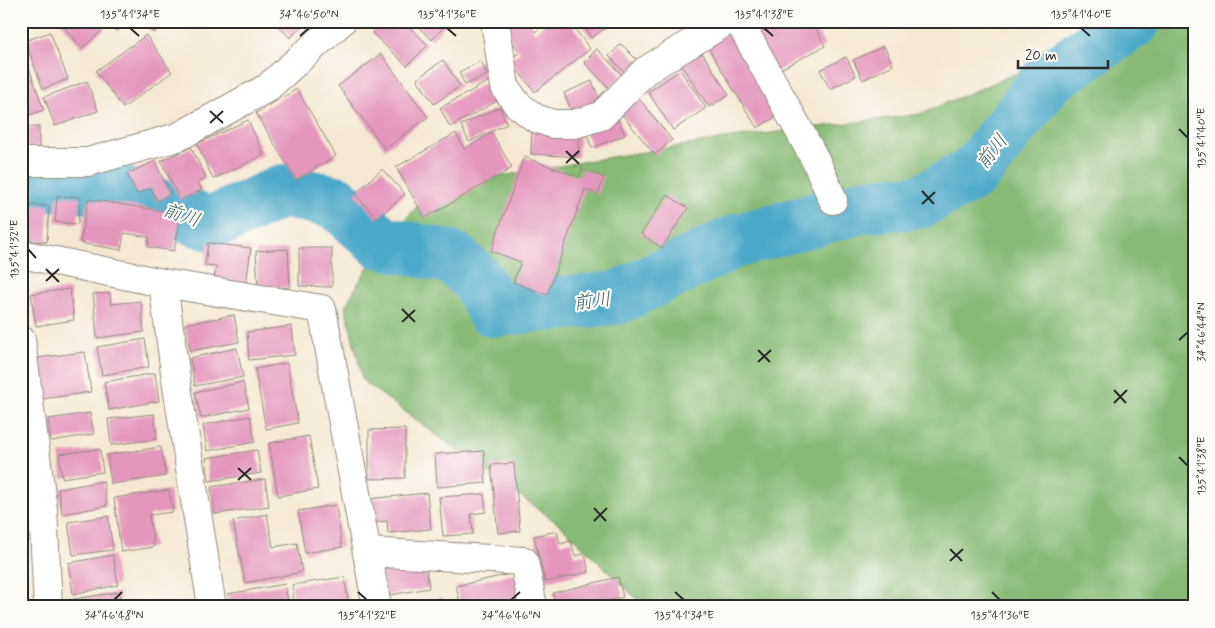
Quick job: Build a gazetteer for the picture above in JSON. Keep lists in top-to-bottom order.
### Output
{
  "water": ["前川"],
  "scale_bar": "20 m",
  "coordinates": [
    "135°41'34\"E",
    "34°46'50\"N",
    "135°41'36\"E",
    "135°41'38\"E",
    "135°41'40\"E",
    "135°41'32\"E",
    "34°46'44\"N",
    "34°46'48\"N",
    "34°46'46\"N"
  ]
}
